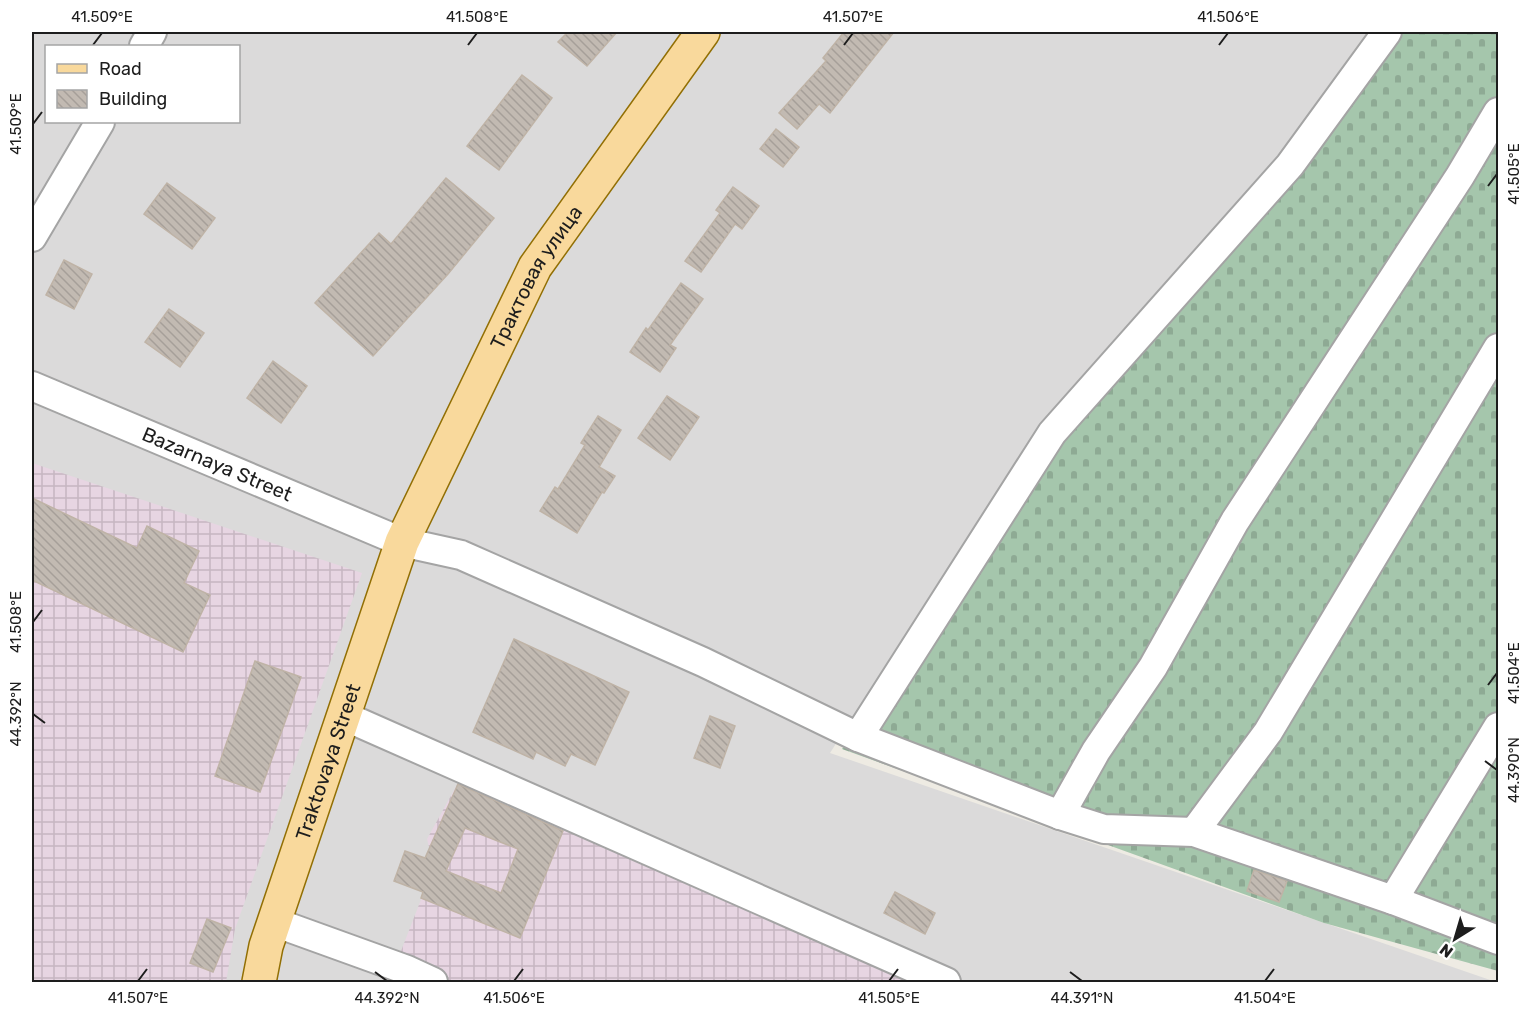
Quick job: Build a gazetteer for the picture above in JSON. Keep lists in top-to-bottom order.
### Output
{
  "streets": {
    "main road": ["Трактовая улица", "Traktovaya Street"],
    "street": ["Bazarnaya Street"]
  },
  "crossings": [
    ["Трактовая улица", "Bazarnaya Street"],
    ["Трактовая улица", "Traktovaya Street"],
    ["Bazarnaya Street", "Traktovaya Street"]
  ],
  "legend": ["Road", "Building"],
  "north": "bottom left",
  "coordinates": [
    "41.509°E",
    "41.508°E",
    "41.507°E",
    "41.506°E",
    "41.505°E",
    "41.504°E",
    "44.392°N",
    "44.390°N",
    "44.391°N"
  ]
}
